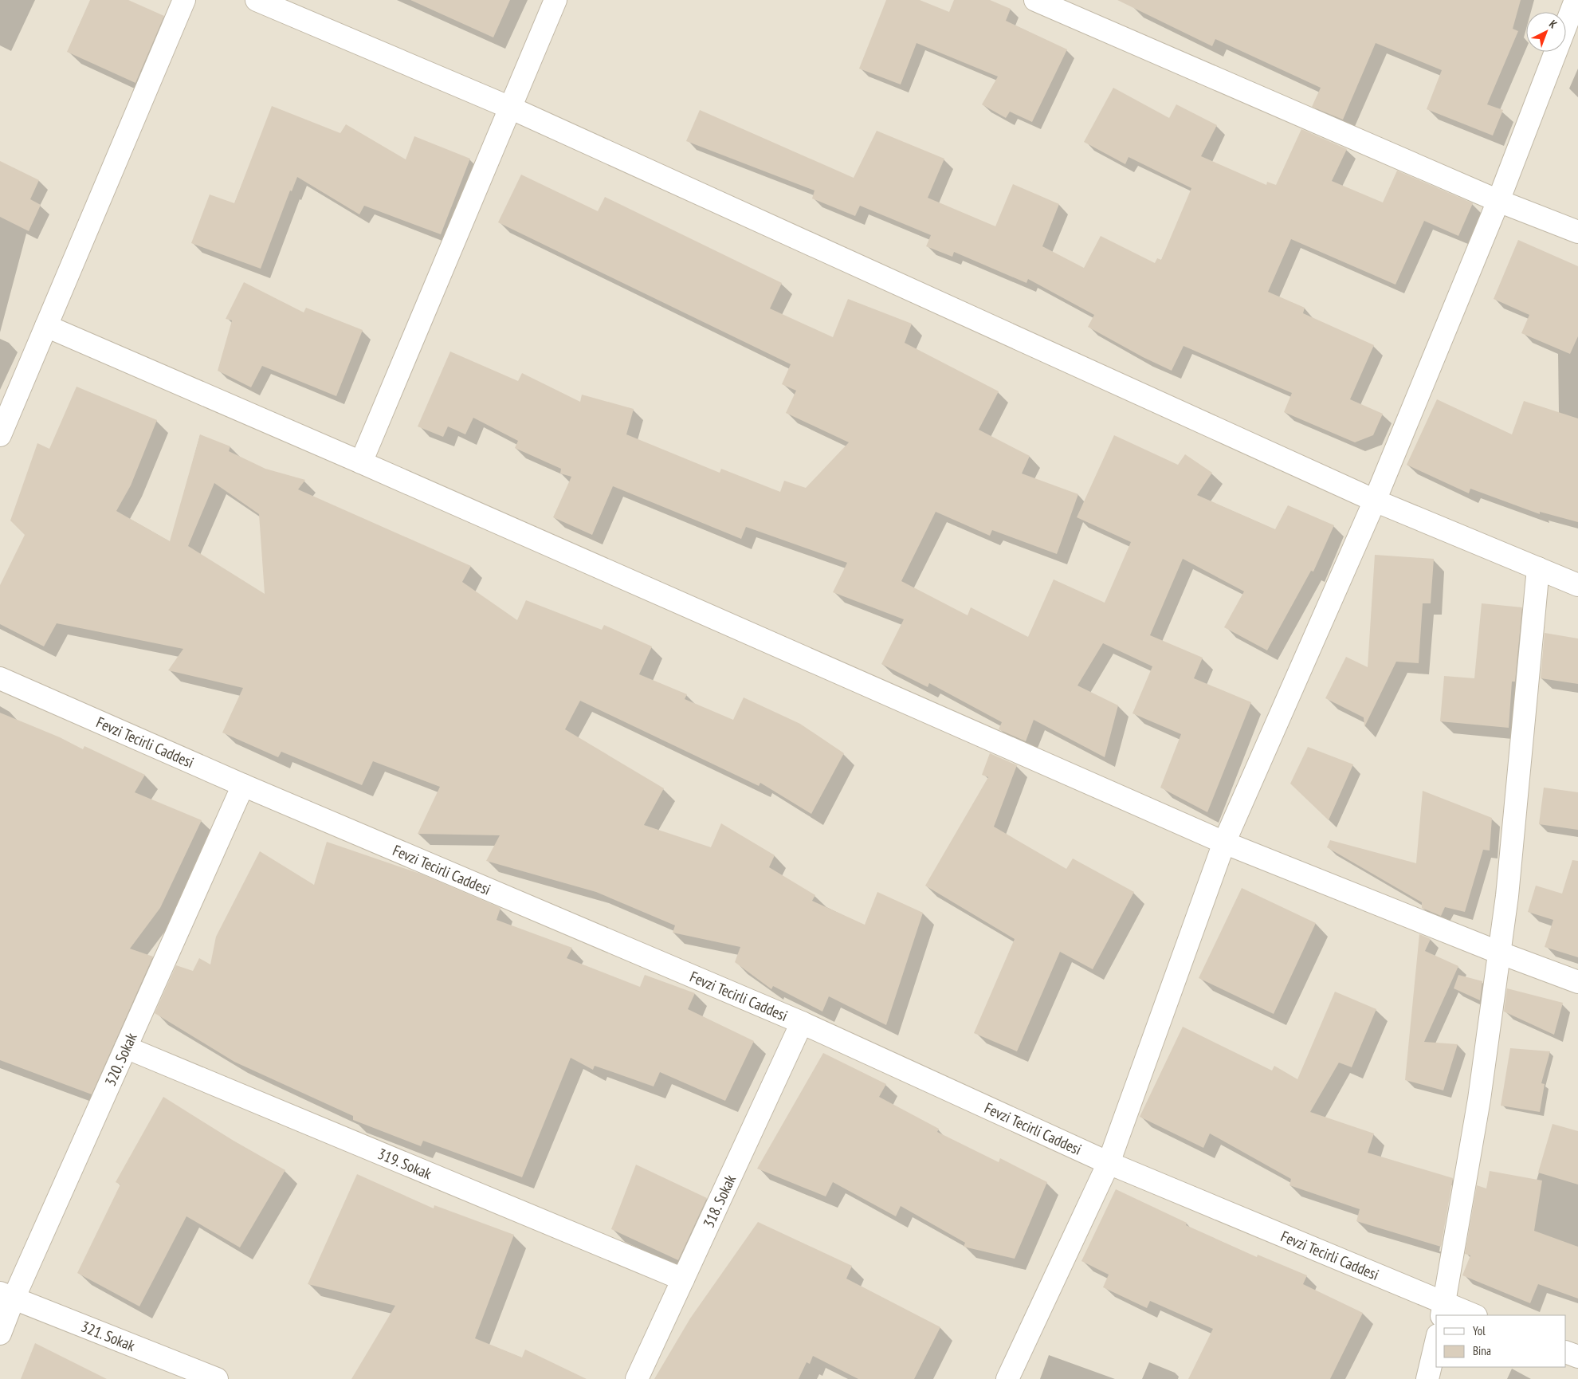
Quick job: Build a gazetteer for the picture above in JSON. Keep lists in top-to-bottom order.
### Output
{
  "streets": {
    "street": [
      "Fevzi Tecirli Caddesi",
      "320. Sokak",
      "319. Sokak",
      "318. Sokak",
      "321. Sokak"
    ]
  },
  "crossings": [
    ["Fevzi Tecirli Caddesi", "320. Sokak"],
    ["Fevzi Tecirli Caddesi", "318. Sokak"],
    ["320. Sokak", "319. Sokak"],
    ["320. Sokak", "321. Sokak"],
    ["319. Sokak", "318. Sokak"]
  ],
  "legend": ["Yol", "Bina"],
  "north": "top right"
}
